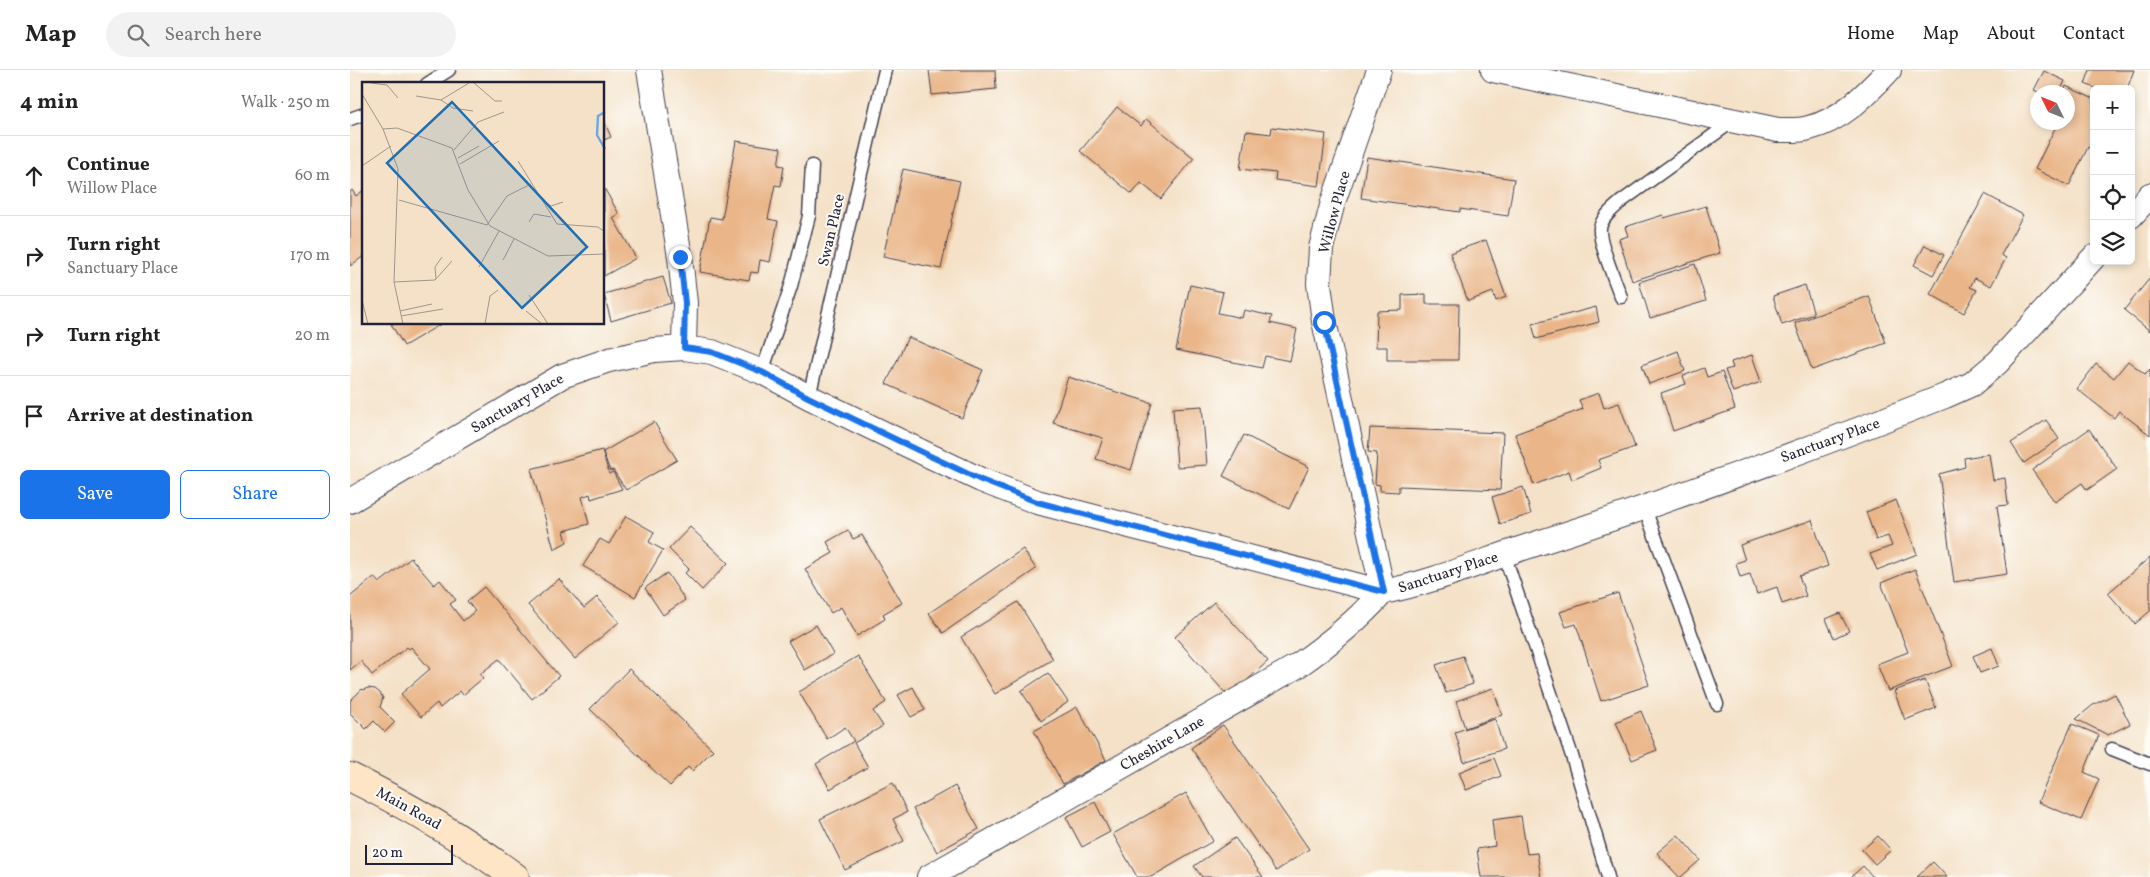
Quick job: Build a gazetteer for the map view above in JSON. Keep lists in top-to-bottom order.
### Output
{
  "streets": {
    "main road": ["Main Road"],
    "street": ["Willow Place", "Sanctuary Place", "Cheshire Lane"],
    "lane": ["Swan Place"]
  },
  "crossings": [
    ["Willow Place", "Sanctuary Place"],
    ["Willow Place", "Cheshire Lane"],
    ["Swan Place", "Sanctuary Place"],
    ["Sanctuary Place", "Cheshire Lane"]
  ],
  "scale_bar": "20 m",
  "north": "top left",
  "page": {
    "header": "Map",
    "search": "Search here",
    "nav": [
      "Home",
      "Map",
      "About",
      "Contact"
    ],
    "heading": ["4 min", "Walk · 250 m"],
    "map_buttons": ["+", "−"],
    "list": [
      ["Continue", "Willow Place", "60 m"],
      ["Turn right", "Sanctuary Place", "170 m"],
      ["Turn right", "20 m"],
      "Arrive at destination"
    ],
    "buttons": ["Save", "Share"],
    "scale": "20 m"
  }
}
